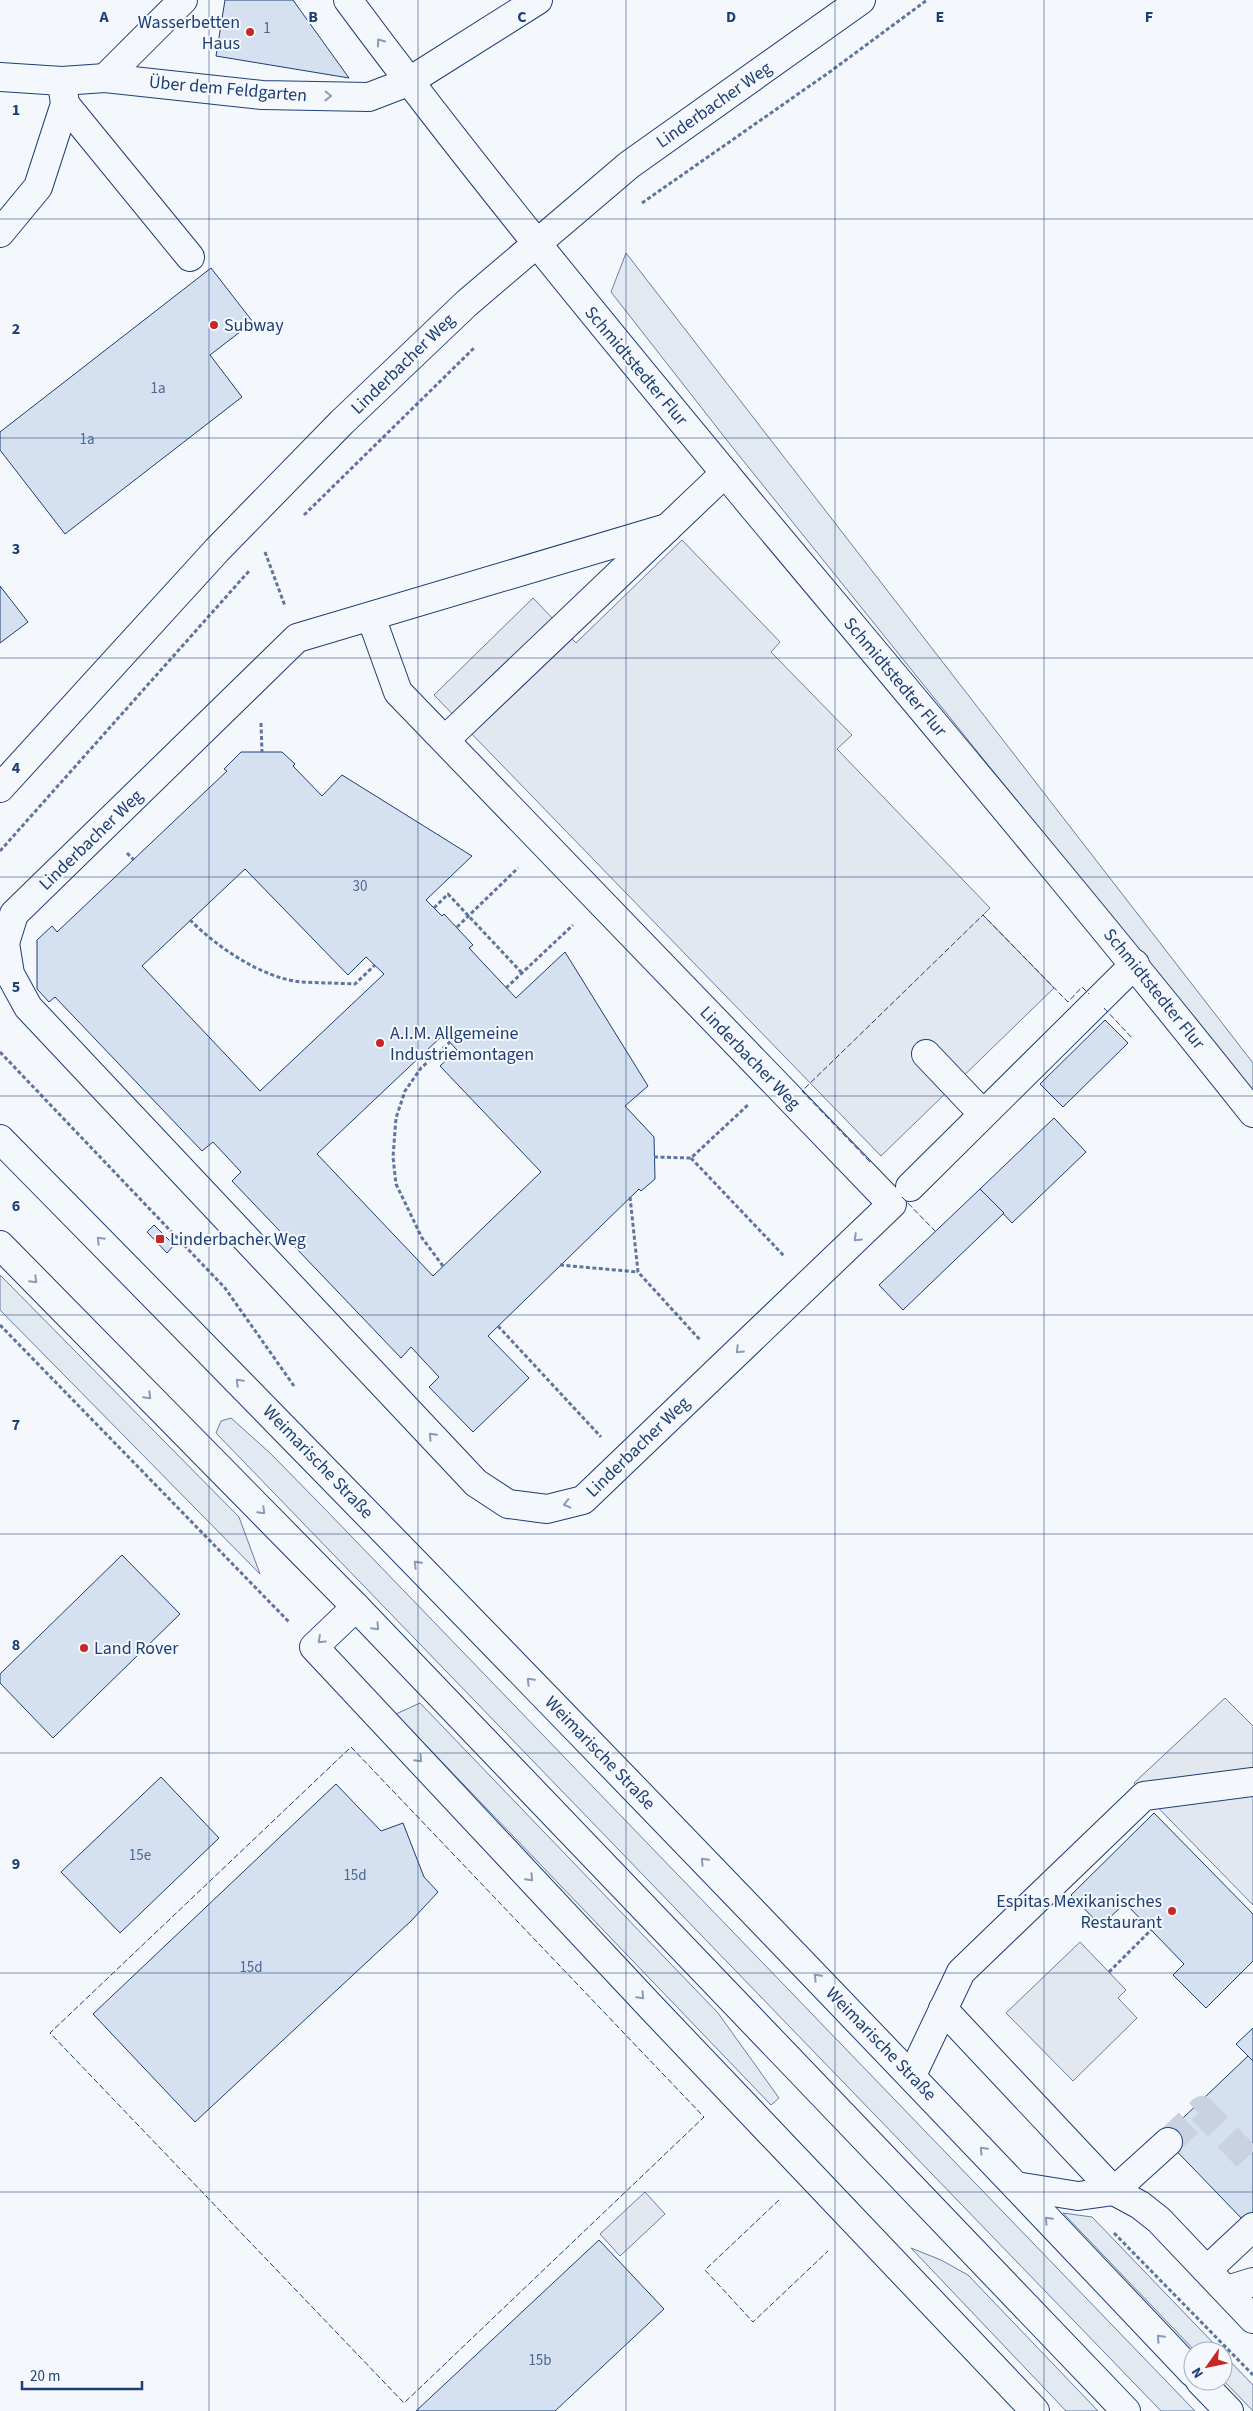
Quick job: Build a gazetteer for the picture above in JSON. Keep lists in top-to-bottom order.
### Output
{
  "streets": {
    "main road": [
      "Über dem Feldgarten",
      "Linderbacher Weg",
      "Schmidtstedter Flur",
      "Weimarische Straße"
    ]
  },
  "crossings": [
    ["Linderbacher Weg", "Schmidtstedter Flur"]
  ],
  "one_way": ["Über dem Feldgarten"],
  "places": {
    "other": [
      "Wasserbetten Haus",
      "Subway",
      "A.I.M. Allgemeine Industriemontagen",
      "Land Rover",
      "Espitas Mexikanisches Restaurant"
    ],
    "transit": ["Linderbacher Weg"]
  },
  "house_numbers": [
    "1",
    "1a",
    "1a",
    "30",
    "15e",
    "15d",
    "15d",
    "15b"
  ],
  "scale_bar": "20 m",
  "north": "bottom left",
  "grid": {
    "columns": [
      "A",
      "B",
      "C",
      "D",
      "E",
      "F"
    ],
    "rows": [
      "1",
      "2",
      "3",
      "4",
      "5",
      "6",
      "7",
      "8",
      "9"
    ]
  }
}
